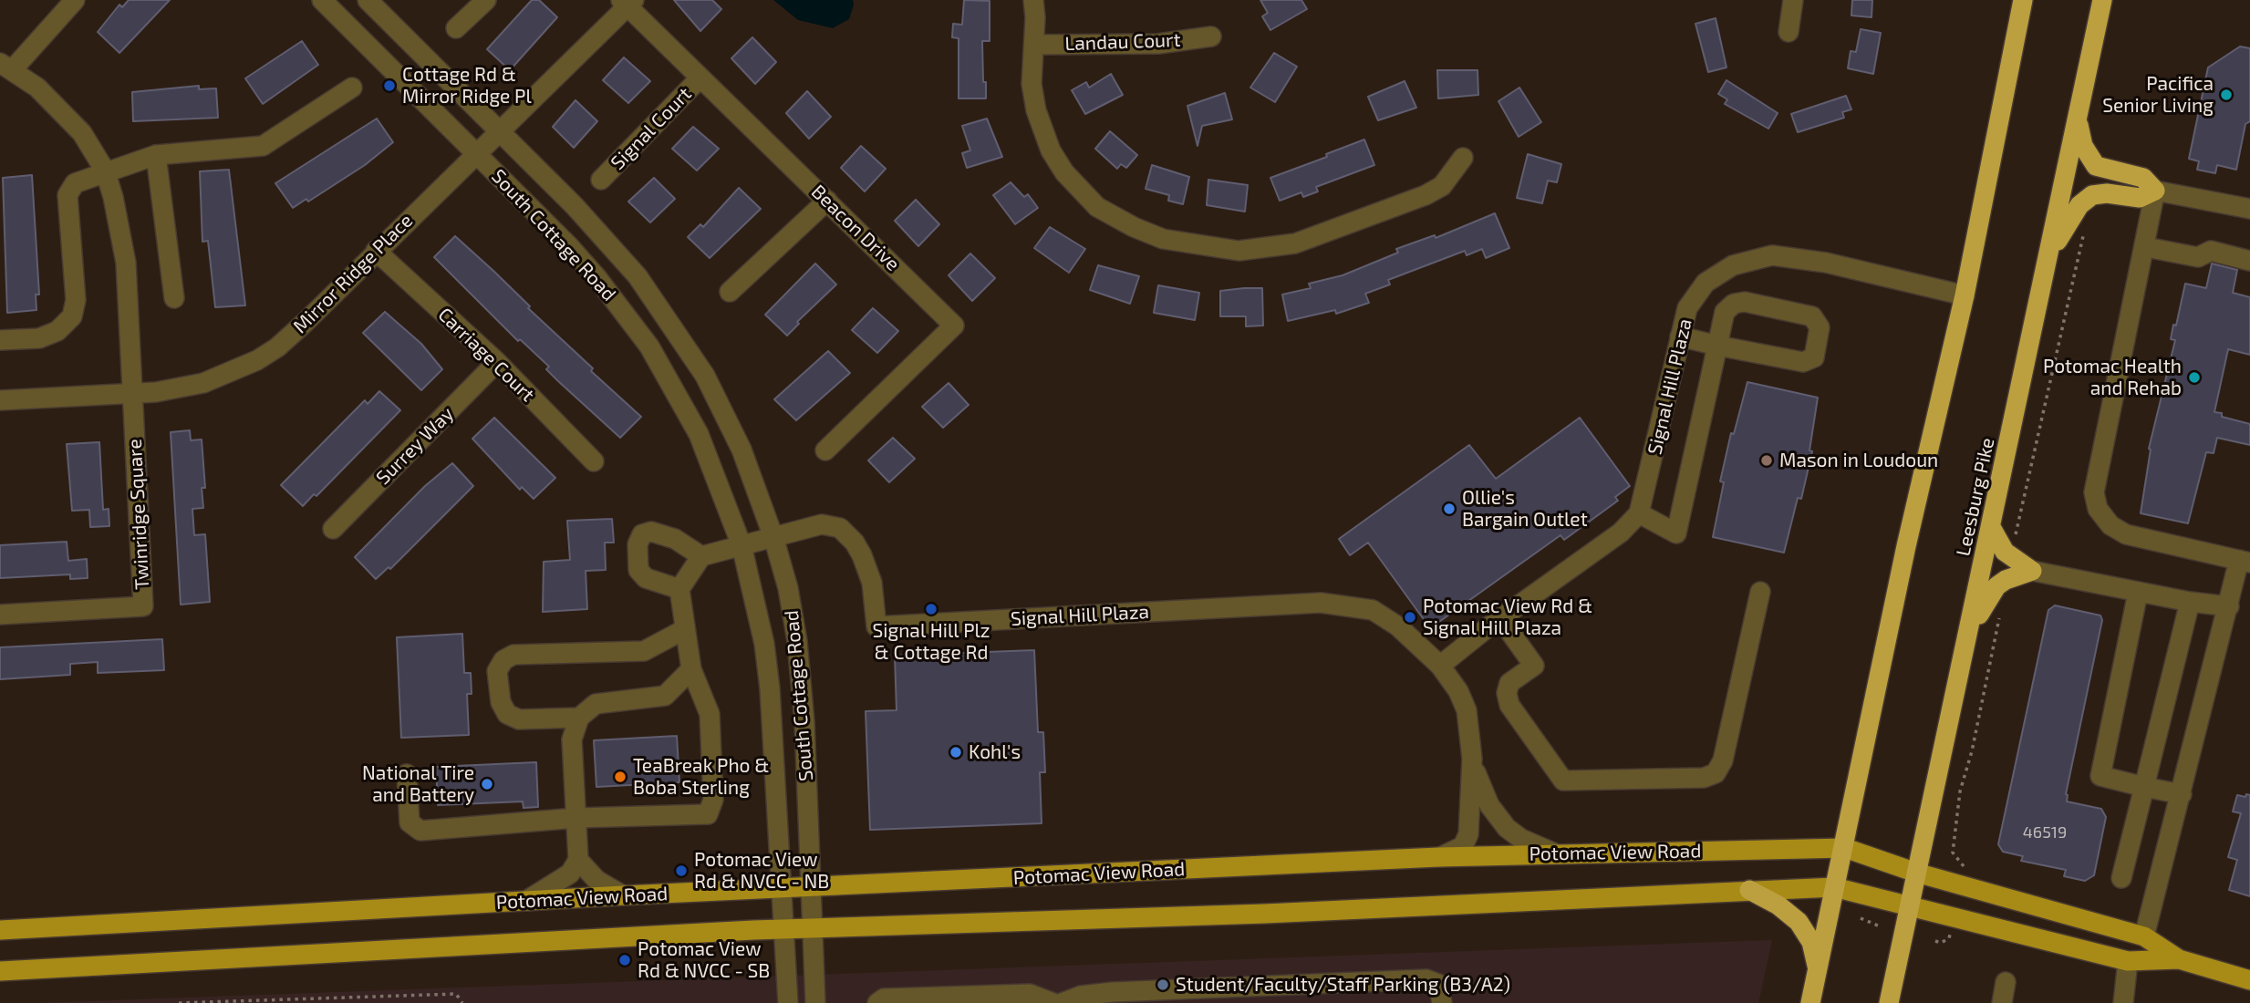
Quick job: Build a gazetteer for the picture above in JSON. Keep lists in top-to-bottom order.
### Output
{
  "streets": {
    "highway": ["Leesburg Pike"],
    "main road": ["Potomac View Road"],
    "street": [
      "Landau Court",
      "Signal Court",
      "Beacon Drive",
      "South Cottage Road",
      "Mirror Ridge Place",
      "Carriage Court",
      "Signal Hill Plaza",
      "Surrey Way",
      "Twinridge Square"
    ]
  },
  "crossings": [
    ["Signal Court", "Beacon Drive"],
    ["Beacon Drive", "Mirror Ridge Place"],
    ["South Cottage Road", "Mirror Ridge Place"],
    ["South Cottage Road", "Signal Hill Plaza"],
    ["South Cottage Road", "Potomac View Road"],
    ["Mirror Ridge Place", "Carriage Court"],
    ["Mirror Ridge Place", "Twinridge Square"],
    ["Carriage Court", "Surrey Way"],
    ["Leesburg Pike", "Potomac View Road"]
  ],
  "places": [
    "Cottage Rd & Mirror Ridge Pl",
    "Pacifica Senior Living",
    "Potomac Health and Rehab",
    "Mason in Loudoun",
    "Ollie's Bargain Outlet",
    "Signal Hill Plz & Cottage Rd",
    "Potomac View Rd & Signal Hill Plaza",
    "Kohl's",
    "TeaBreak Pho & Boba Sterling",
    "National Tire and Battery",
    "Potomac View Rd & NVCC - NB",
    "Potomac View Rd & NVCC - SB",
    "Student/Faculty/Staff Parking (B3/A2)"
  ],
  "house_numbers": ["46519"]
}
